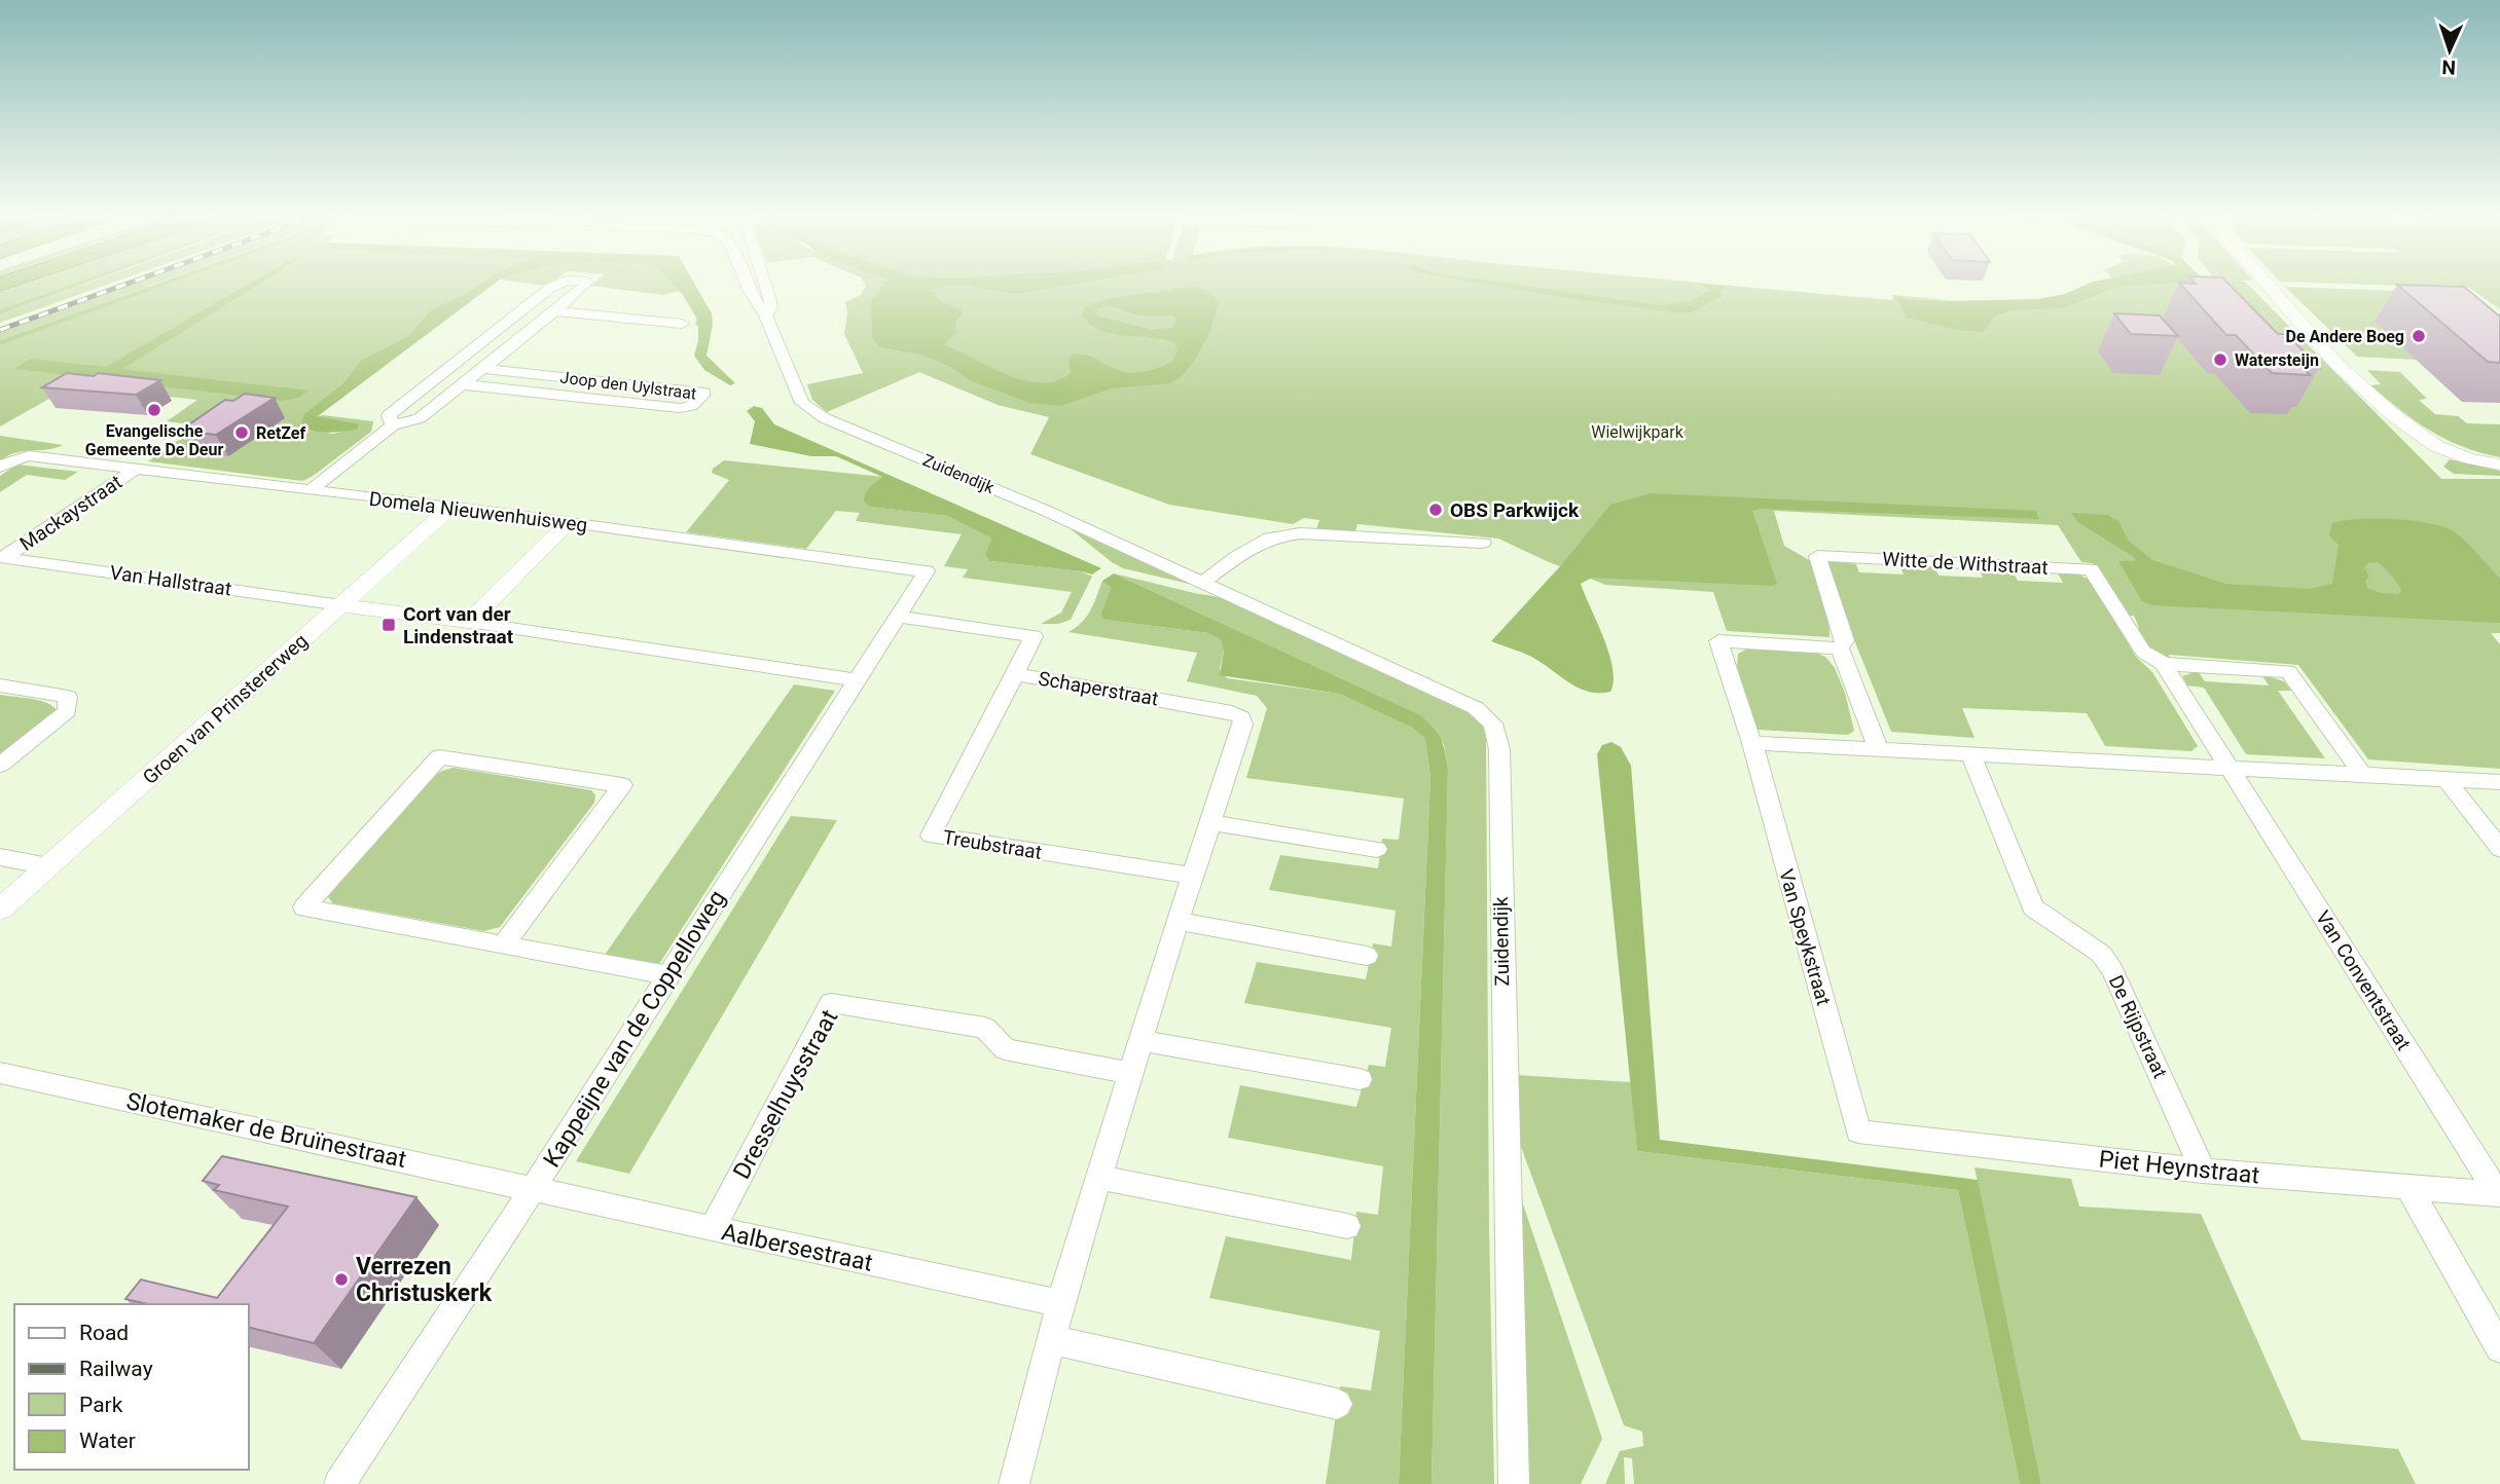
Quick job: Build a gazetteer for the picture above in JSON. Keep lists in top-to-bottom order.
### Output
{
  "streets": {
    "street": [
      "Joop den Uylstraat",
      "Zuidendijk",
      "Domela Nieuwenhuisweg",
      "Mackaystraat",
      "Witte de Withstraat",
      "Van Hallstraat",
      "Schaperstraat",
      "Groen van Prinstererweg",
      "Treubstraat",
      "Van Speykstraat",
      "Van Conventstraat",
      "De Rijpstraat",
      "Kappeijne van de Coppelloweg",
      "Dresselhuysstraat",
      "Slotemaker de Bruïnestraat",
      "Piet Heynstraat",
      "Aalbersestraat"
    ]
  },
  "crossings": [
    ["Domela Nieuwenhuisweg", "Mackaystraat"],
    ["Domela Nieuwenhuisweg", "Groen van Prinstererweg"],
    ["Domela Nieuwenhuisweg", "Kappeijne van de Coppelloweg"],
    ["Mackaystraat", "Van Hallstraat"],
    ["Witte de Withstraat", "Van Conventstraat"],
    ["Van Hallstraat", "Groen van Prinstererweg"],
    ["Schaperstraat", "Treubstraat"],
    ["Schaperstraat", "Kappeijne van de Coppelloweg"],
    ["Van Speykstraat", "Piet Heynstraat"],
    ["Van Conventstraat", "Piet Heynstraat"],
    ["De Rijpstraat", "Piet Heynstraat"],
    ["Kappeijne van de Coppelloweg", "Slotemaker de Bruïnestraat"],
    ["Kappeijne van de Coppelloweg", "Aalbersestraat"],
    ["Dresselhuysstraat", "Aalbersestraat"],
    ["Slotemaker de Bruïnestraat", "Aalbersestraat"]
  ],
  "parks": ["Wielwijkpark"],
  "places": {
    "other": [
      "De Andere Boeg",
      "Watersteijn",
      "Evangelische Gemeente De Deur",
      "RetZef",
      "OBS Parkwijck",
      "Verrezen Christuskerk"
    ],
    "transit": ["Cort van der Lindenstraat"]
  },
  "legend": [
    "Road",
    "Railway",
    "Park",
    "Water"
  ],
  "north": "bottom"
}
